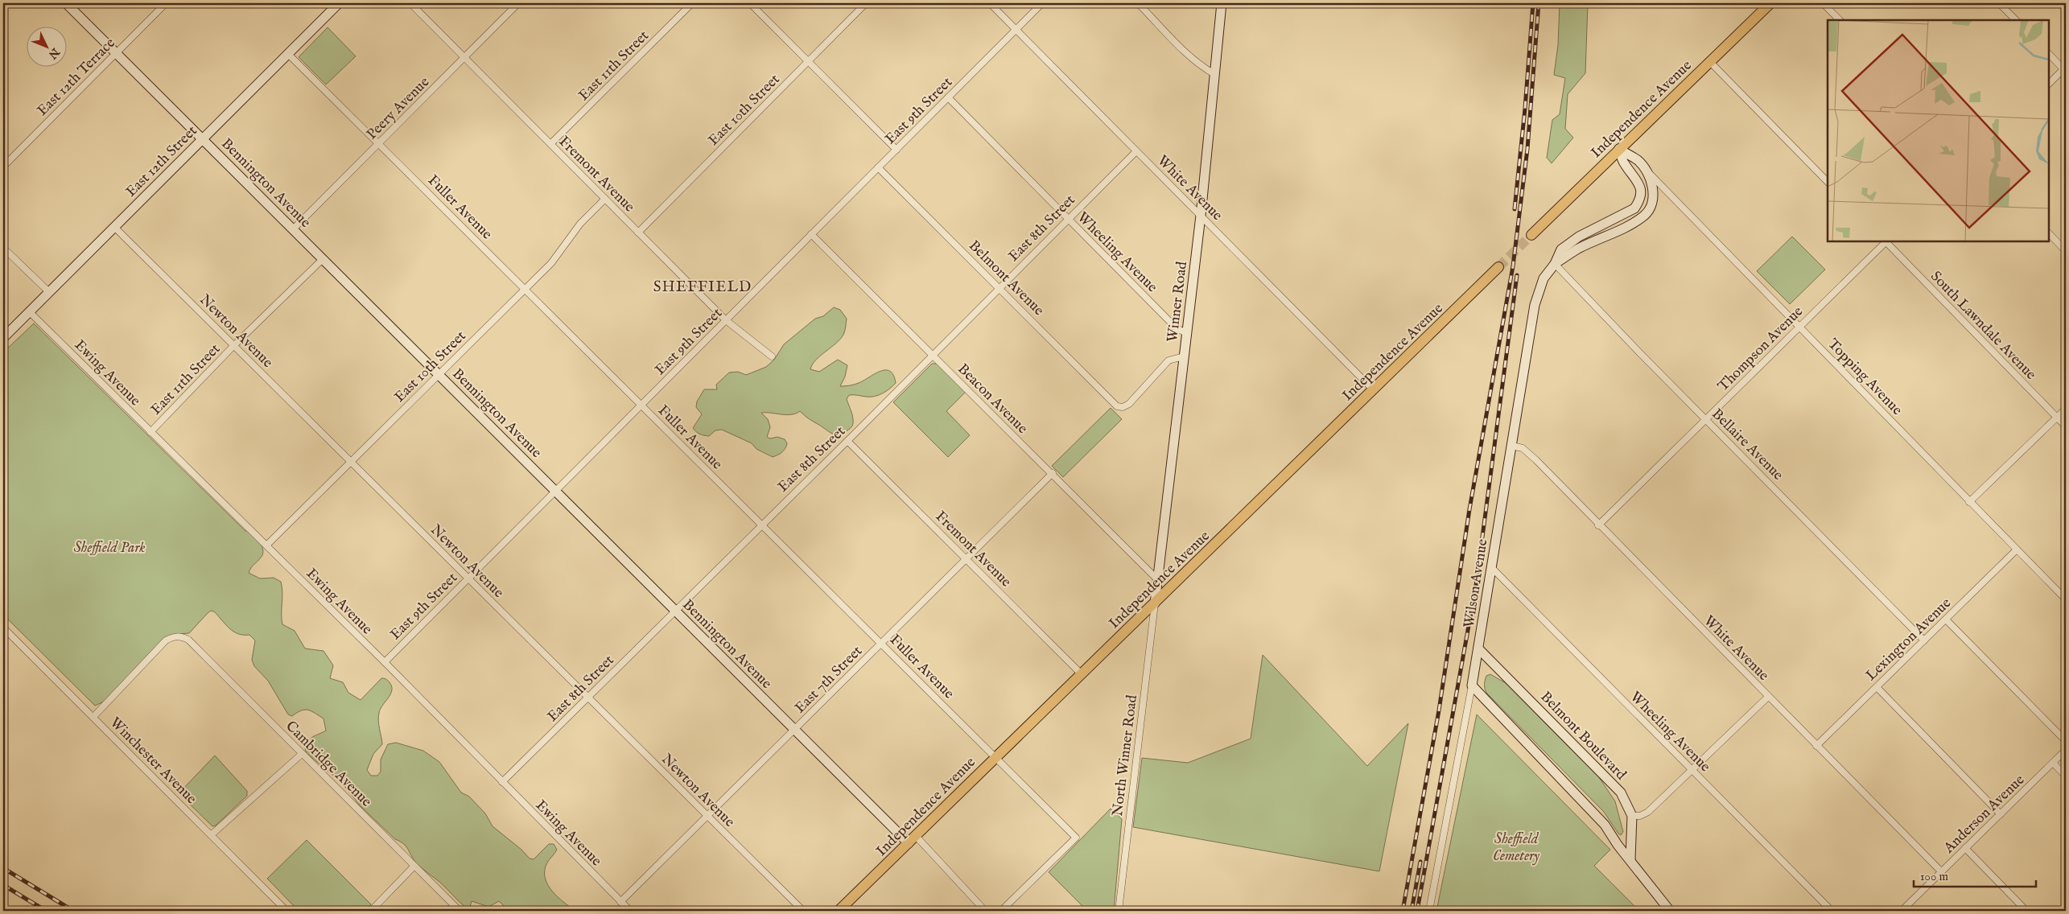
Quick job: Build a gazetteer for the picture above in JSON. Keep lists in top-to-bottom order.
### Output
{
  "streets": {
    "main road": [
      "Independence Avenue",
      "East 12th Street",
      "Bennington Avenue",
      "Winner Road",
      "Wilson Avenue",
      "Belmont Boulevard"
    ],
    "street": [
      "East 11th Street",
      "East 12th Terrace",
      "Peery Avenue",
      "East 10th Street",
      "East 9th Street",
      "Fremont Avenue",
      "White Avenue",
      "Fuller Avenue",
      "East 8th Street",
      "Wheeling Avenue",
      "Belmont Avenue",
      "South Lawndale Avenue",
      "Newton Avenue",
      "Thompson Avenue",
      "Ewing Avenue",
      "Topping Avenue",
      "Beacon Avenue",
      "Bellaire Avenue",
      "Lexington Avenue",
      "East 7th Street",
      "North Winner Road",
      "Winchester Avenue",
      "Cambridge Avenue",
      "Anderson Avenue"
    ]
  },
  "crossings": [
    ["East 11th Street", "Fremont Avenue"],
    ["East 11th Street", "Bennington Avenue"],
    ["East 11th Street", "Newton Avenue"],
    ["East 11th Street", "Ewing Avenue"],
    ["East 12th Terrace", "Bennington Avenue"],
    ["Peery Avenue", "Fremont Avenue"],
    ["Peery Avenue", "Bennington Avenue"],
    ["Peery Avenue", "Fuller Avenue"],
    ["Independence Avenue", "Fremont Avenue"],
    ["Independence Avenue", "Bennington Avenue"],
    ["Independence Avenue", "White Avenue"],
    ["Independence Avenue", "Fuller Avenue"],
    ["Independence Avenue", "Winner Road"],
    ["Independence Avenue", "Wilson Avenue"],
    ["Independence Avenue", "North Winner Road"],
    ["East 10th Street", "Fremont Avenue"],
    ["East 10th Street", "Bennington Avenue"],
    ["East 10th Street", "Fuller Avenue"],
    ["East 10th Street", "Newton Avenue"],
    ["East 10th Street", "Ewing Avenue"],
    ["East 9th Street", "Fremont Avenue"],
    ["East 9th Street", "Bennington Avenue"],
    ["East 9th Street", "White Avenue"],
    ["East 9th Street", "Fuller Avenue"],
    ["East 9th Street", "Wheeling Avenue"],
    ["East 9th Street", "Belmont Avenue"],
    ["East 9th Street", "Newton Avenue"],
    ["East 9th Street", "Ewing Avenue"],
    ["East 9th Street", "Beacon Avenue"],
    ["East 12th Street", "Bennington Avenue"],
    ["East 12th Street", "Fuller Avenue"],
    ["East 12th Street", "Newton Avenue"],
    ["East 12th Street", "Ewing Avenue"],
    ["Fremont Avenue", "East 8th Street"],
    ["Fremont Avenue", "East 7th Street"],
    ["Bennington Avenue", "East 8th Street"],
    ["Bennington Avenue", "East 7th Street"],
    ["White Avenue", "East 8th Street"],
    ["White Avenue", "Winner Road"],
    ["White Avenue", "Thompson Avenue"],
    ["White Avenue", "Wilson Avenue"],
    ["White Avenue", "Lexington Avenue"],
    ["White Avenue", "Anderson Avenue"],
    ["Fuller Avenue", "East 8th Street"],
    ["Fuller Avenue", "East 7th Street"],
    ["East 8th Street", "Wheeling Avenue"],
    ["East 8th Street", "Belmont Avenue"],
    ["East 8th Street", "Newton Avenue"],
    ["East 8th Street", "Ewing Avenue"],
    ["East 8th Street", "Beacon Avenue"],
    ["Wheeling Avenue", "Winner Road"],
    ["Wheeling Avenue", "Wilson Avenue"],
    ["Belmont Avenue", "Winner Road"],
    ["Winner Road", "Beacon Avenue"],
    ["Winner Road", "North Winner Road"],
    ["Newton Avenue", "East 7th Street"],
    ["Thompson Avenue", "Topping Avenue"],
    ["Thompson Avenue", "Bellaire Avenue"],
    ["Ewing Avenue", "East 7th Street"],
    ["Topping Avenue", "Wilson Avenue"],
    ["Topping Avenue", "Lexington Avenue"],
    ["Beacon Avenue", "East 7th Street"],
    ["Bellaire Avenue", "Wilson Avenue"],
    ["Bellaire Avenue", "Lexington Avenue"],
    ["Wilson Avenue", "Belmont Boulevard"],
    ["Winchester Avenue", "Cambridge Avenue"]
  ],
  "districts": ["SHEFFIELD"],
  "parks": ["Sheffield Park", "Sheffield Cemetery"],
  "scale_bar": "100 m",
  "north": "bottom right"
}
